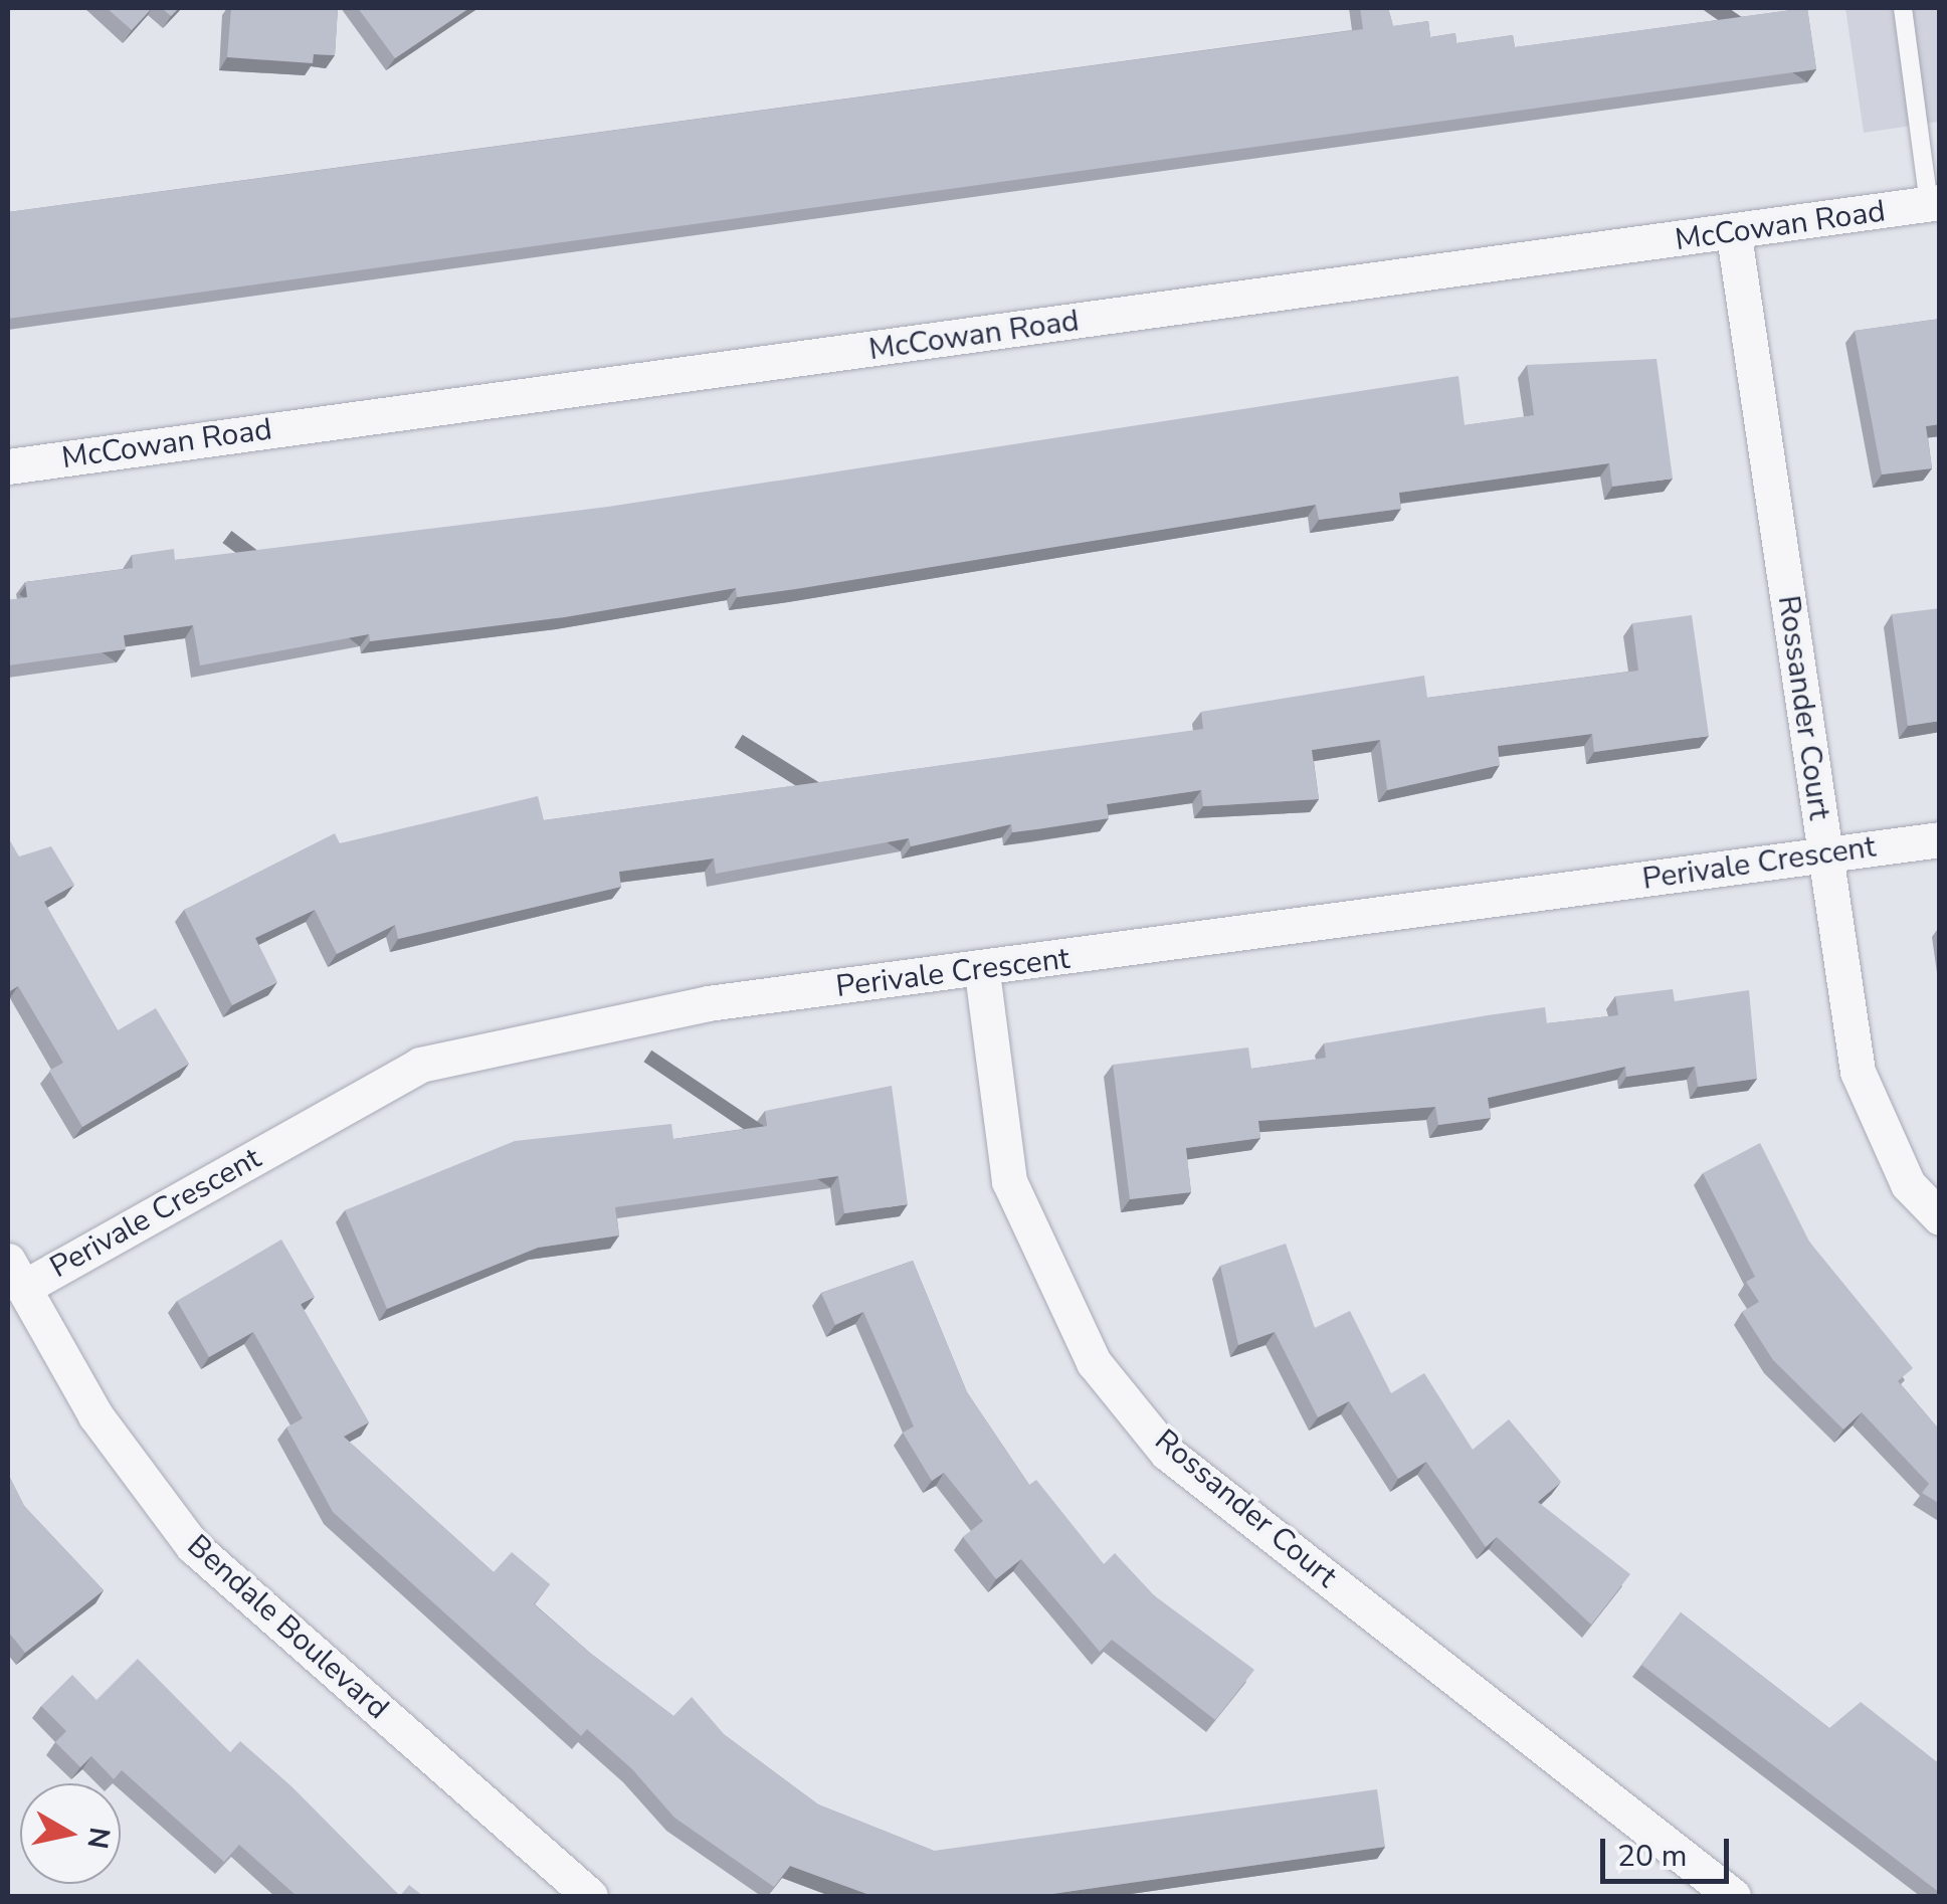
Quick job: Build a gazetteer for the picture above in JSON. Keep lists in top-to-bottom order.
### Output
{
  "streets": {
    "street": [
      "McCowan Road",
      "Rossander Court",
      "Perivale Crescent",
      "Bendale Boulevard"
    ]
  },
  "crossings": [
    ["McCowan Road", "Rossander Court"],
    ["Rossander Court", "Perivale Crescent"],
    ["Perivale Crescent", "Bendale Boulevard"]
  ],
  "scale_bar": "20 m",
  "north": "right"
}
